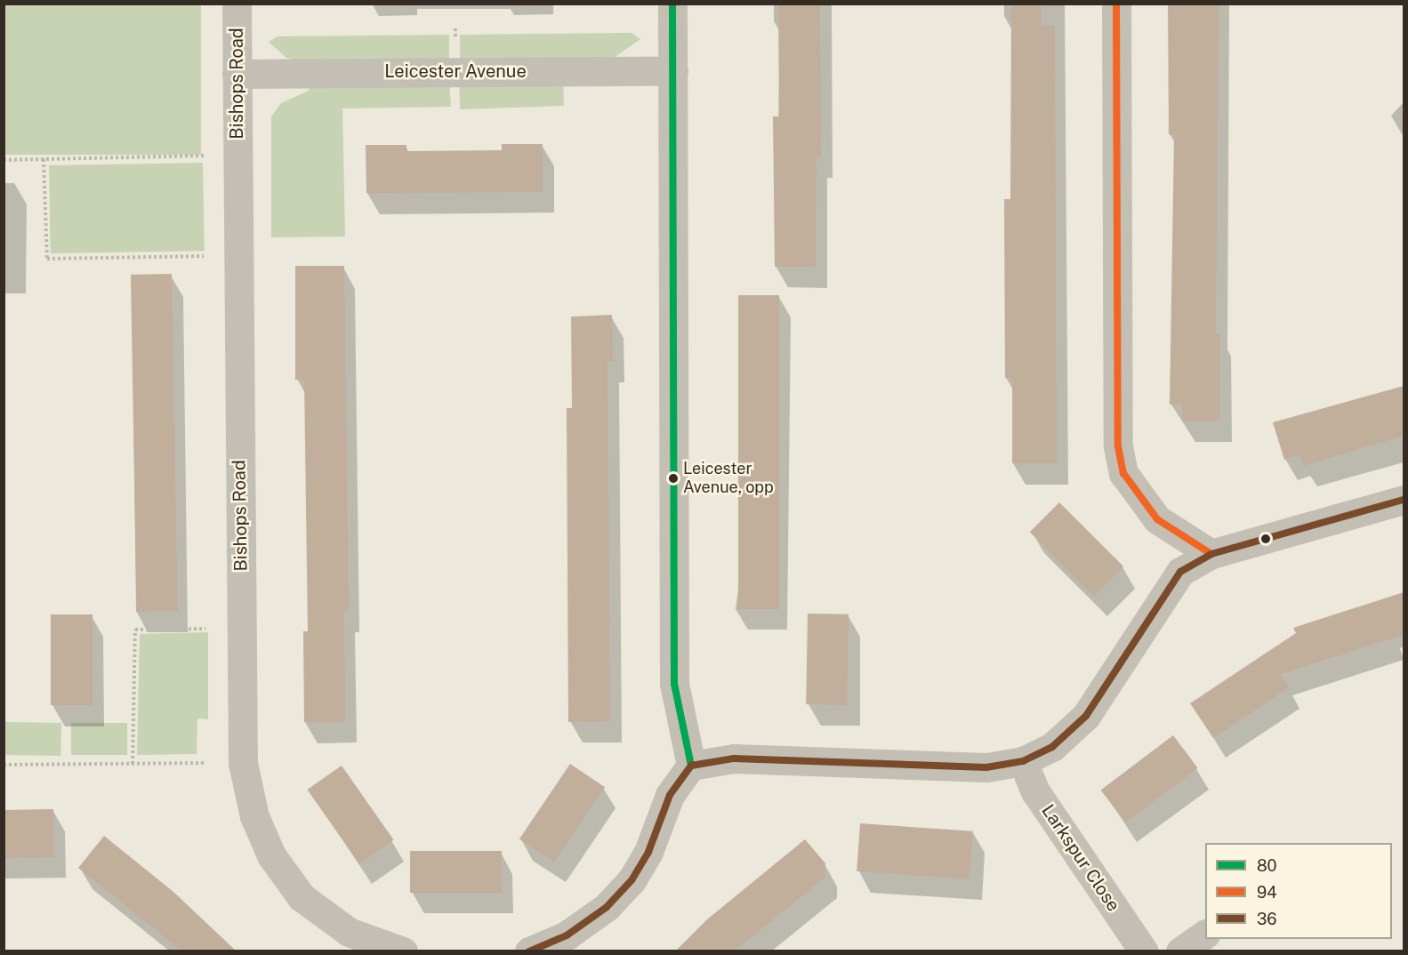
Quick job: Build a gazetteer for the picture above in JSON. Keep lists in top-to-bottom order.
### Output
{
  "streets": {
    "street": ["Leicester Avenue", "Bishops Road", "Larkspur Close"]
  },
  "crossings": [
    ["Leicester Avenue", "Bishops Road"]
  ],
  "places": ["Leicester Avenue, opp"],
  "lines": ["transit line 80", "transit line 94", "transit line 36"],
  "legend": ["80", "94", "36"]
}
